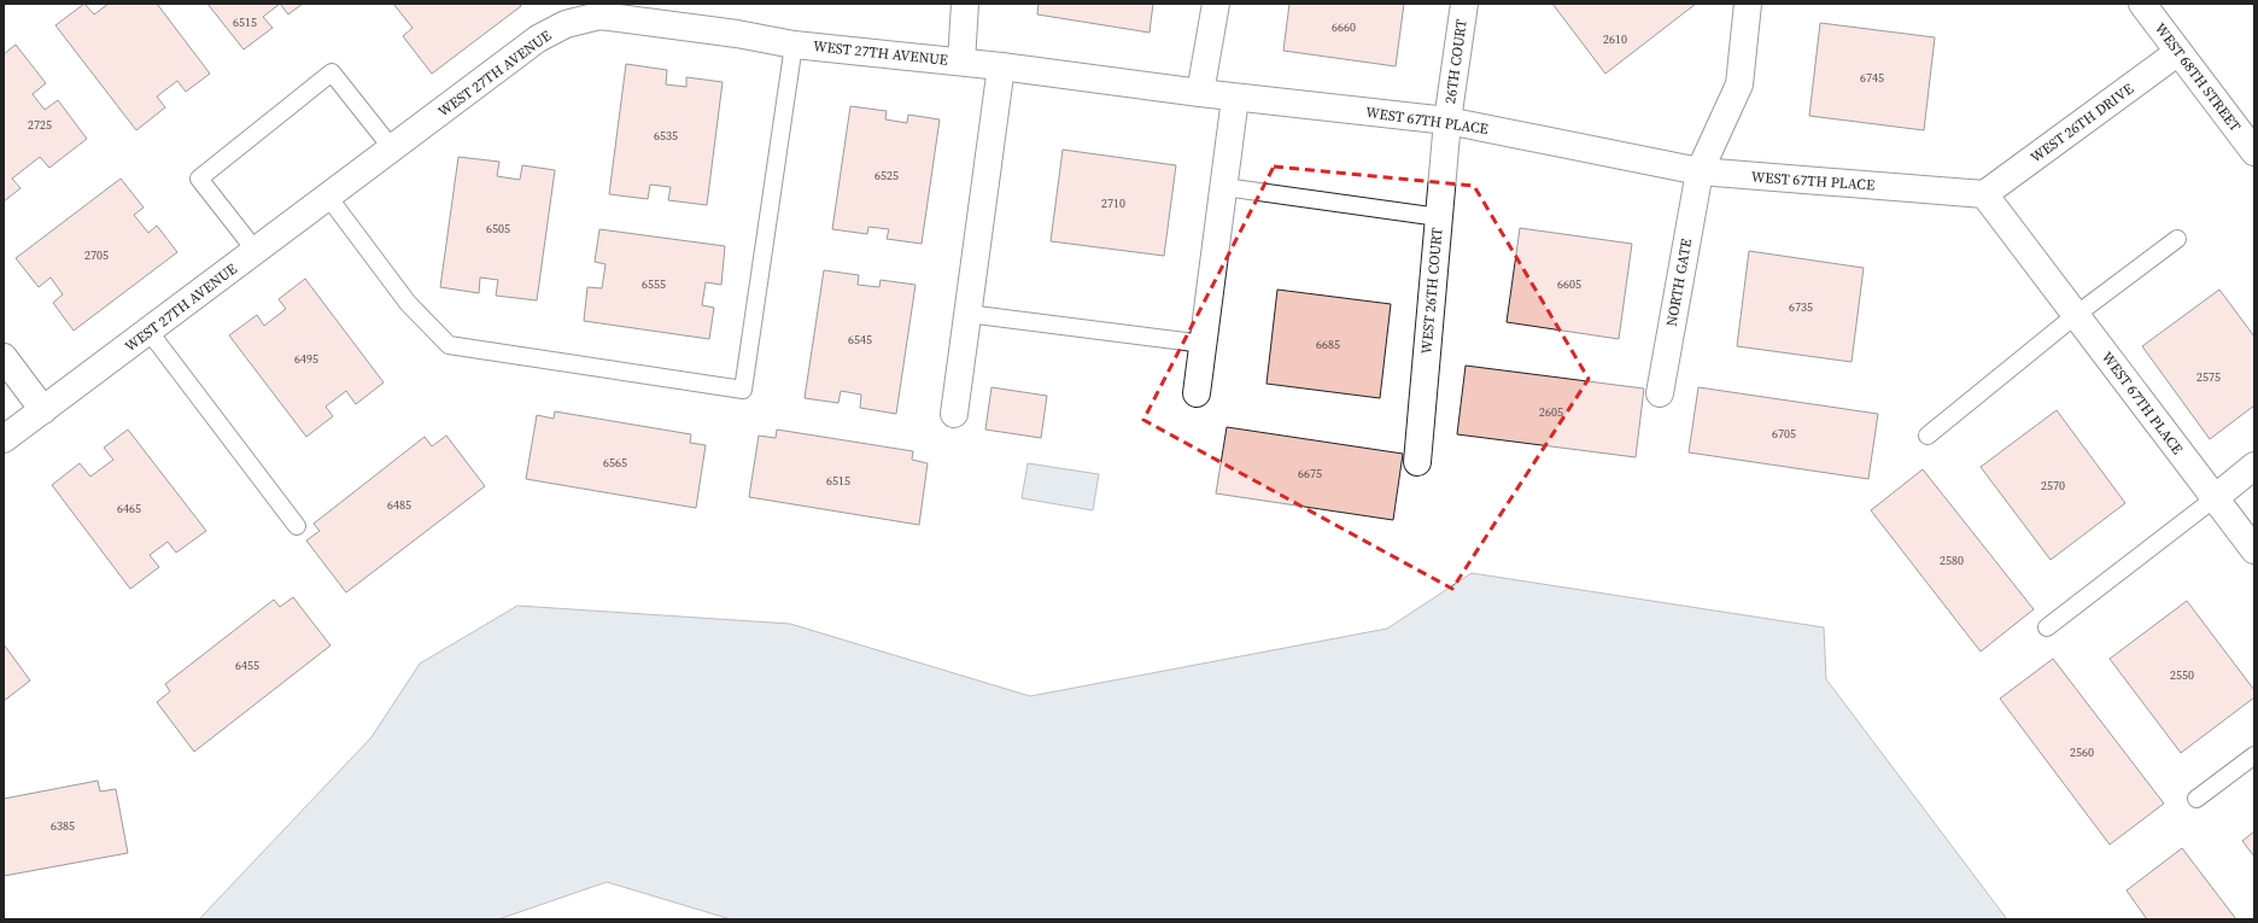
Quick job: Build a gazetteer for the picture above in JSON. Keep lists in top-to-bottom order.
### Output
{
  "streets": {
    "street": [
      "WEST 27TH AVENUE",
      "26TH COURT",
      "WEST 68TH STREET",
      "WEST 67TH PLACE",
      "WEST 26TH DRIVE",
      "NORTH GATE",
      "WEST 26TH COURT"
    ]
  },
  "crossings": [
    ["WEST 27TH AVENUE", "WEST 67TH PLACE"],
    ["26TH COURT", "WEST 67TH PLACE"],
    ["26TH COURT", "WEST 26TH COURT"],
    ["WEST 68TH STREET", "WEST 26TH DRIVE"],
    ["WEST 67TH PLACE", "WEST 26TH DRIVE"],
    ["WEST 67TH PLACE", "NORTH GATE"],
    ["WEST 67TH PLACE", "WEST 26TH COURT"]
  ],
  "house_numbers": [
    "6515",
    "6660",
    "2610",
    "6745",
    "2725",
    "6535",
    "6525",
    "2710",
    "6505",
    "2705",
    "6555",
    "6605",
    "6735",
    "6545",
    "6685",
    "6495",
    "2575",
    "2605",
    "6705",
    "6565",
    "6675",
    "6515",
    "2570",
    "6485",
    "6465",
    "2580",
    "6455",
    "2550",
    "2560",
    "6385"
  ]
}
